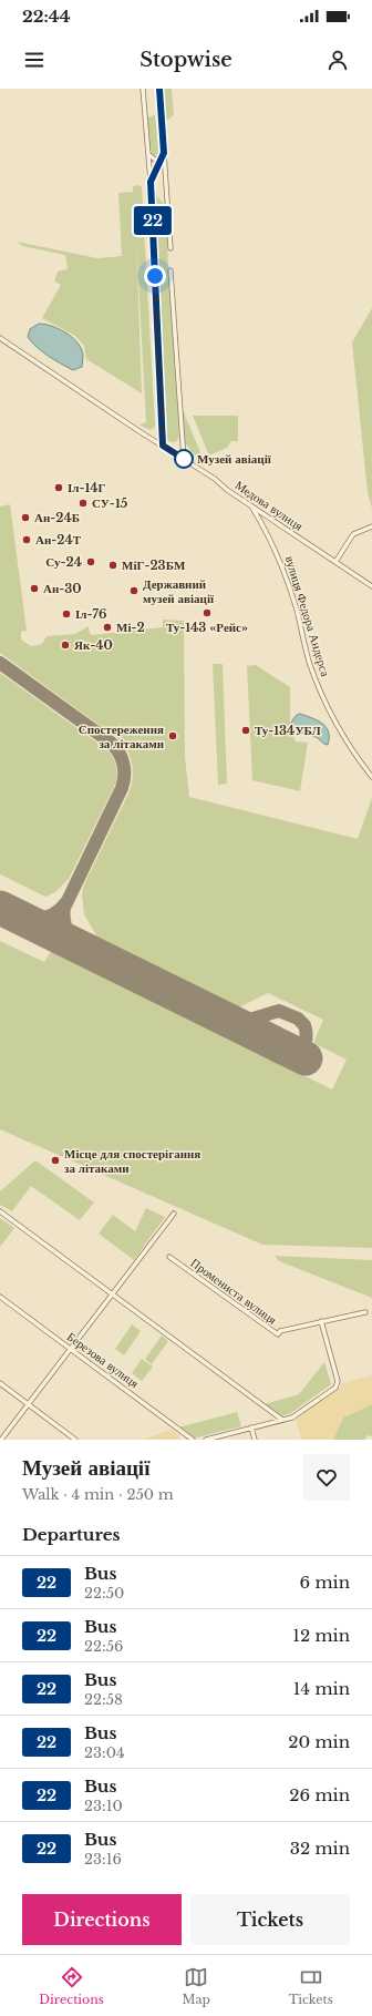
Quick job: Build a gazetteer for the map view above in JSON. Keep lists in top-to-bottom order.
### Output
{
  "streets": {
    "street": [
      "Медова вулиця",
      "вулиця Федора Андерса",
      "Промениста вулиця",
      "Березова вулиця"
    ]
  },
  "crossings": [
    ["Медова вулиця", "вулиця Федора Андерса"]
  ],
  "places": [
    "Музей авіації",
    "Іл-14Г",
    "СУ-15",
    "Ан-24Б",
    "Ан-24Т",
    "Су-24",
    "МіГ-23БМ",
    "Ан-30",
    "Державний музей авіації",
    "Ту-143 «Рейс»",
    "Іл-76",
    "Мі-2",
    "Як-40",
    "Ту-134УБЛ",
    "Спостереження за літаками",
    "Місце для спостерігання за літаками"
  ],
  "lines": ["bus line 22"],
  "page": {
    "status": "22:44",
    "header": "Stopwise",
    "on_map": "22",
    "heading": [
      ["Музей авіації", "Walk · 4 min · 250 m"],
      "Departures"
    ],
    "list": [
      {
        "mark": "22",
        "name": "Bus",
        "note": "22:50",
        "value": "6 min"
      },
      {
        "mark": "22",
        "name": "Bus",
        "note": "22:56",
        "value": "12 min"
      },
      {
        "mark": "22",
        "name": "Bus",
        "note": "22:58",
        "value": "14 min"
      },
      {
        "mark": "22",
        "name": "Bus",
        "note": "23:04",
        "value": "20 min"
      },
      {
        "mark": "22",
        "name": "Bus",
        "note": "23:10",
        "value": "26 min"
      },
      {
        "mark": "22",
        "name": "Bus",
        "note": "23:16",
        "value": "32 min"
      }
    ],
    "buttons": ["Directions", "Tickets"],
    "tabs": ["Directions", "Map", "Tickets"]
  }
}
